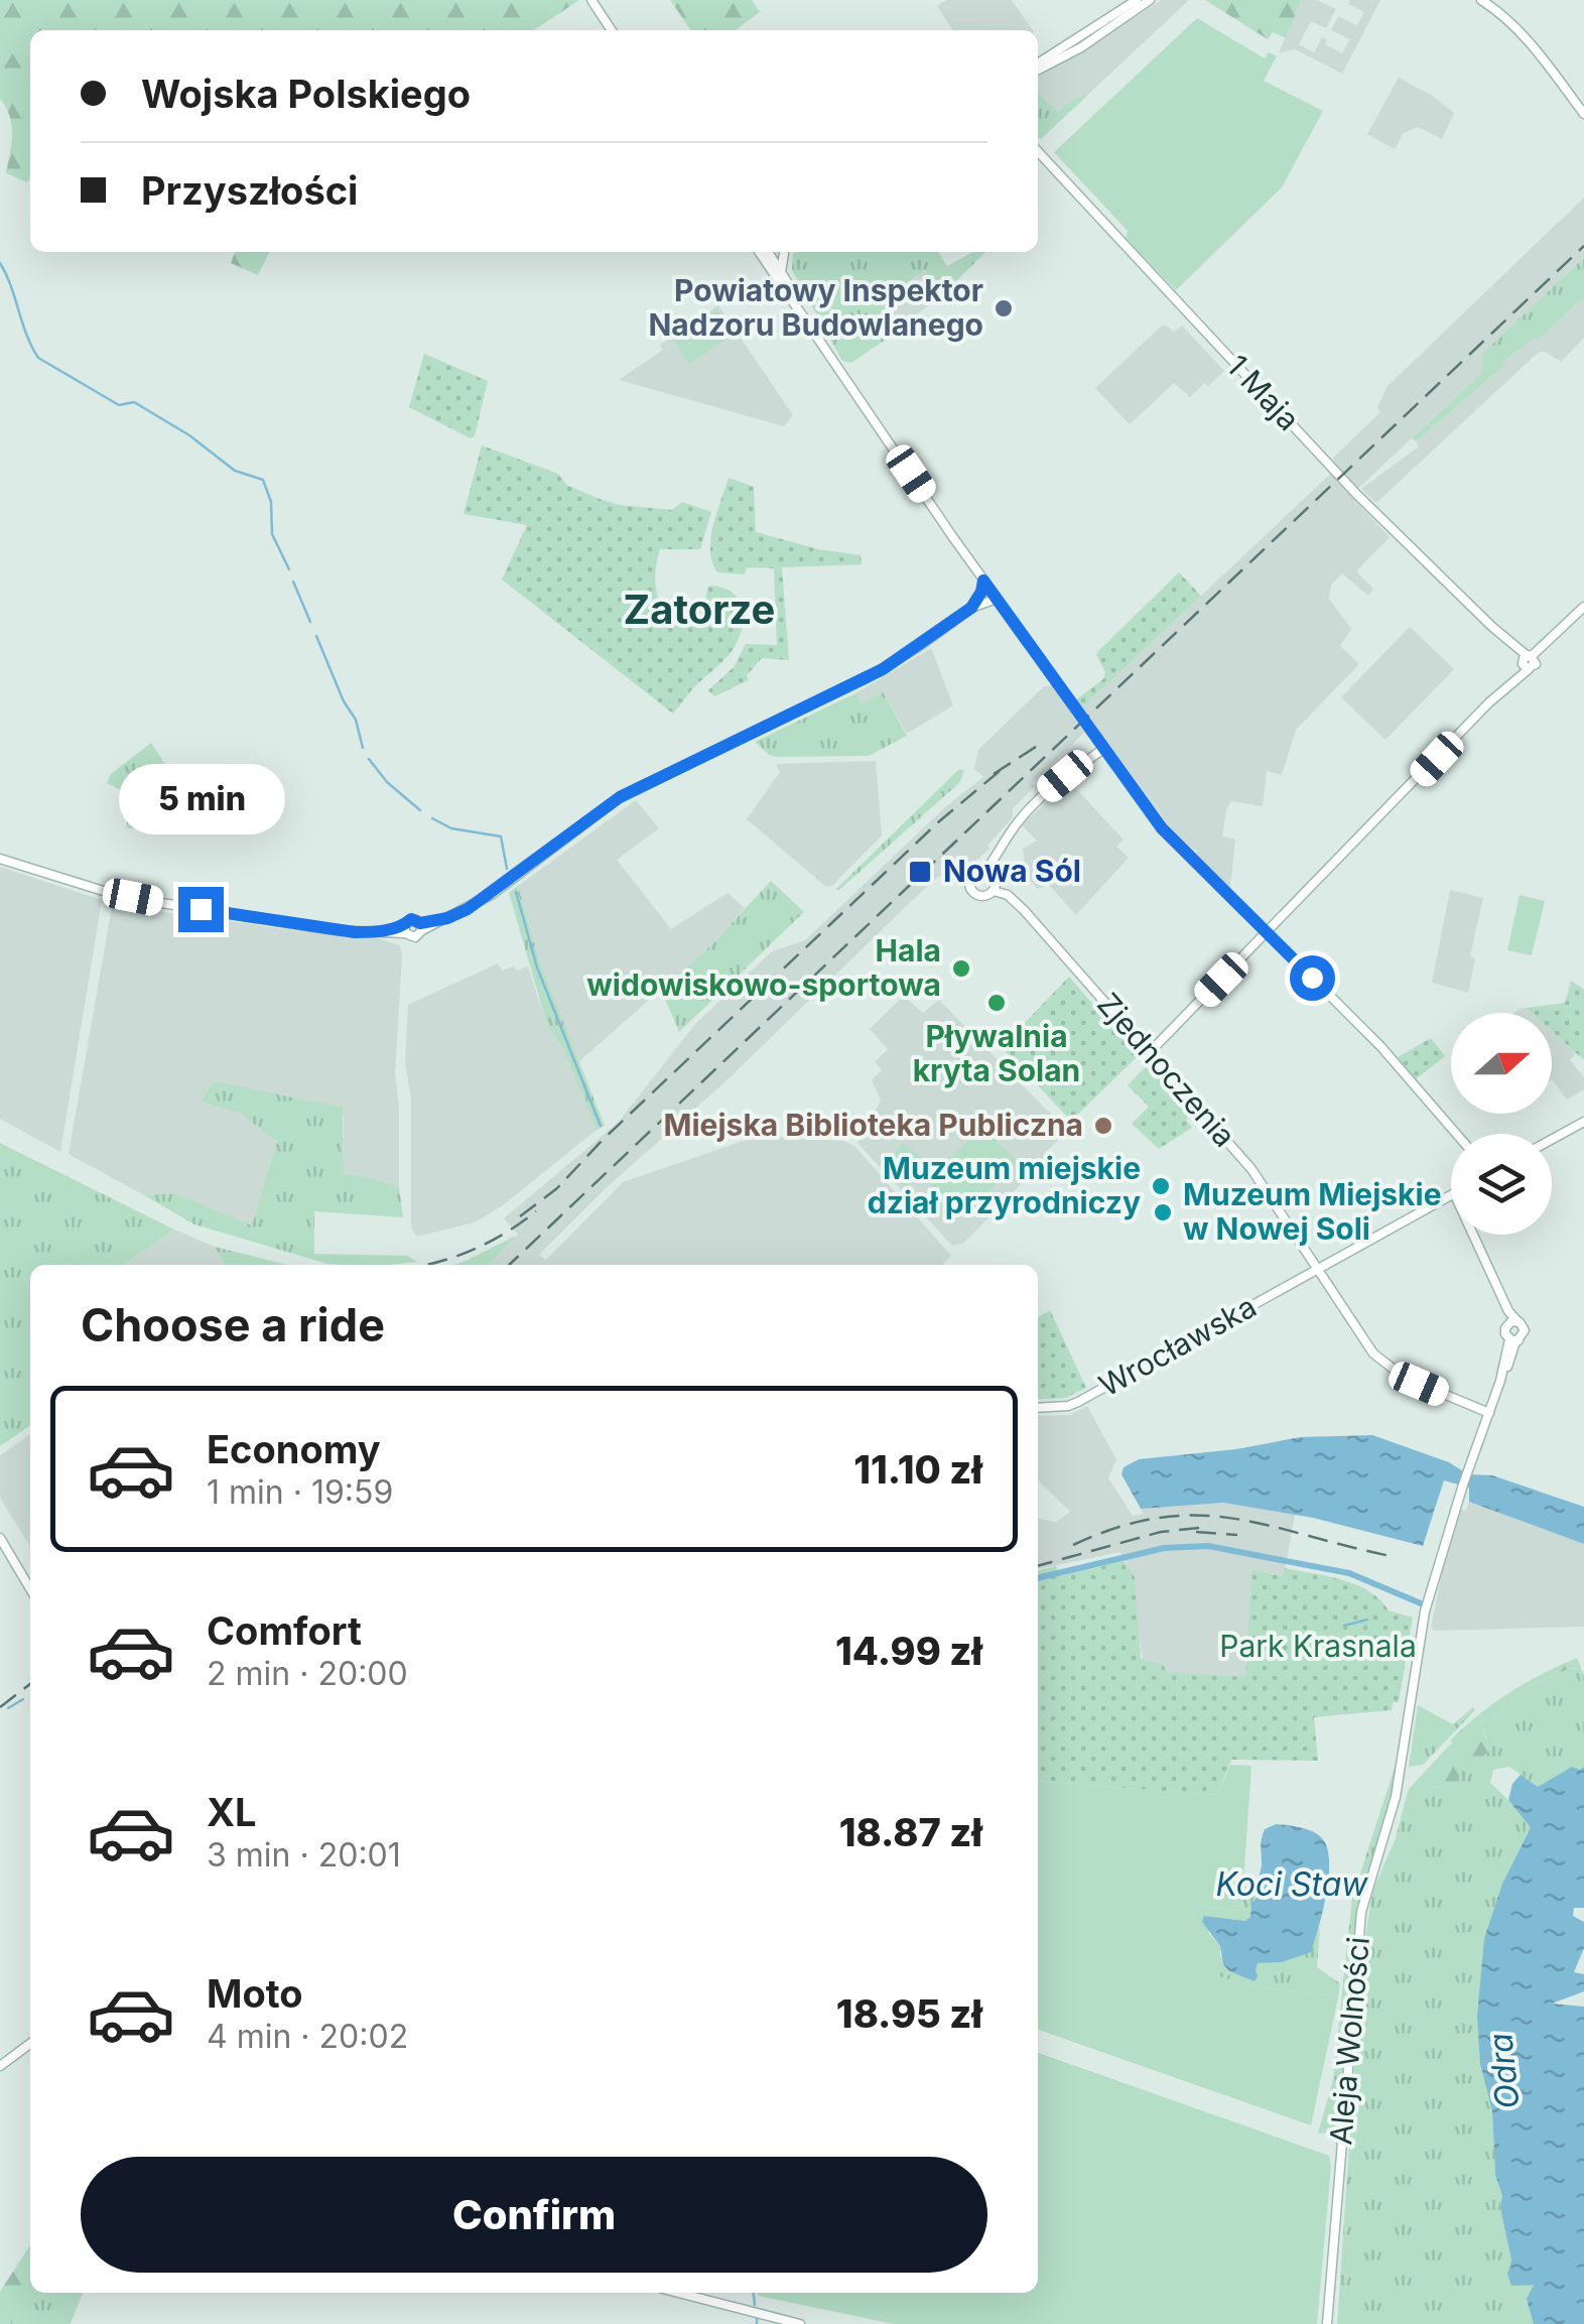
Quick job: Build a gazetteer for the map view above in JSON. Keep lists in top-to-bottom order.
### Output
{
  "streets": {
    "street": [
      "1 Maja",
      "Zjednoczenia",
      "Wrocławska",
      "Aleja Wolności"
    ]
  },
  "crossings": [
    ["Zjednoczenia", "Wrocławska"],
    ["Zjednoczenia", "Aleja Wolności"]
  ],
  "districts": ["Zatorze"],
  "water": ["Koci Staw", "Odra"],
  "parks": ["Park Krasnala"],
  "places": {
    "other": [
      "Powiatowy Inspektor Nadzoru Budowlanego",
      "Hala widowiskowo-sportowa",
      "Pływalnia kryta Solan",
      "Miejska Biblioteka Publiczna",
      "Muzeum miejskie dział przyrodniczy",
      "Muzeum Miejskie w Nowej Soli"
    ],
    "transit": ["Nowa Sól"]
  },
  "north": "right",
  "page": {
    "banner": ["Wojska Polskiego", "Przyszłości"],
    "bubble": "5 min",
    "heading": "Choose a ride",
    "list": [
      {
        "name": "Economy",
        "note": "1 min · 19:59",
        "value": "11.10 zł"
      },
      {
        "name": "Comfort",
        "note": "2 min · 20:00",
        "value": "14.99 zł"
      },
      {
        "name": "XL",
        "note": "3 min · 20:01",
        "value": "18.87 zł"
      },
      {
        "name": "Moto",
        "note": "4 min · 20:02",
        "value": "18.95 zł"
      }
    ],
    "buttons": "Confirm"
  }
}
